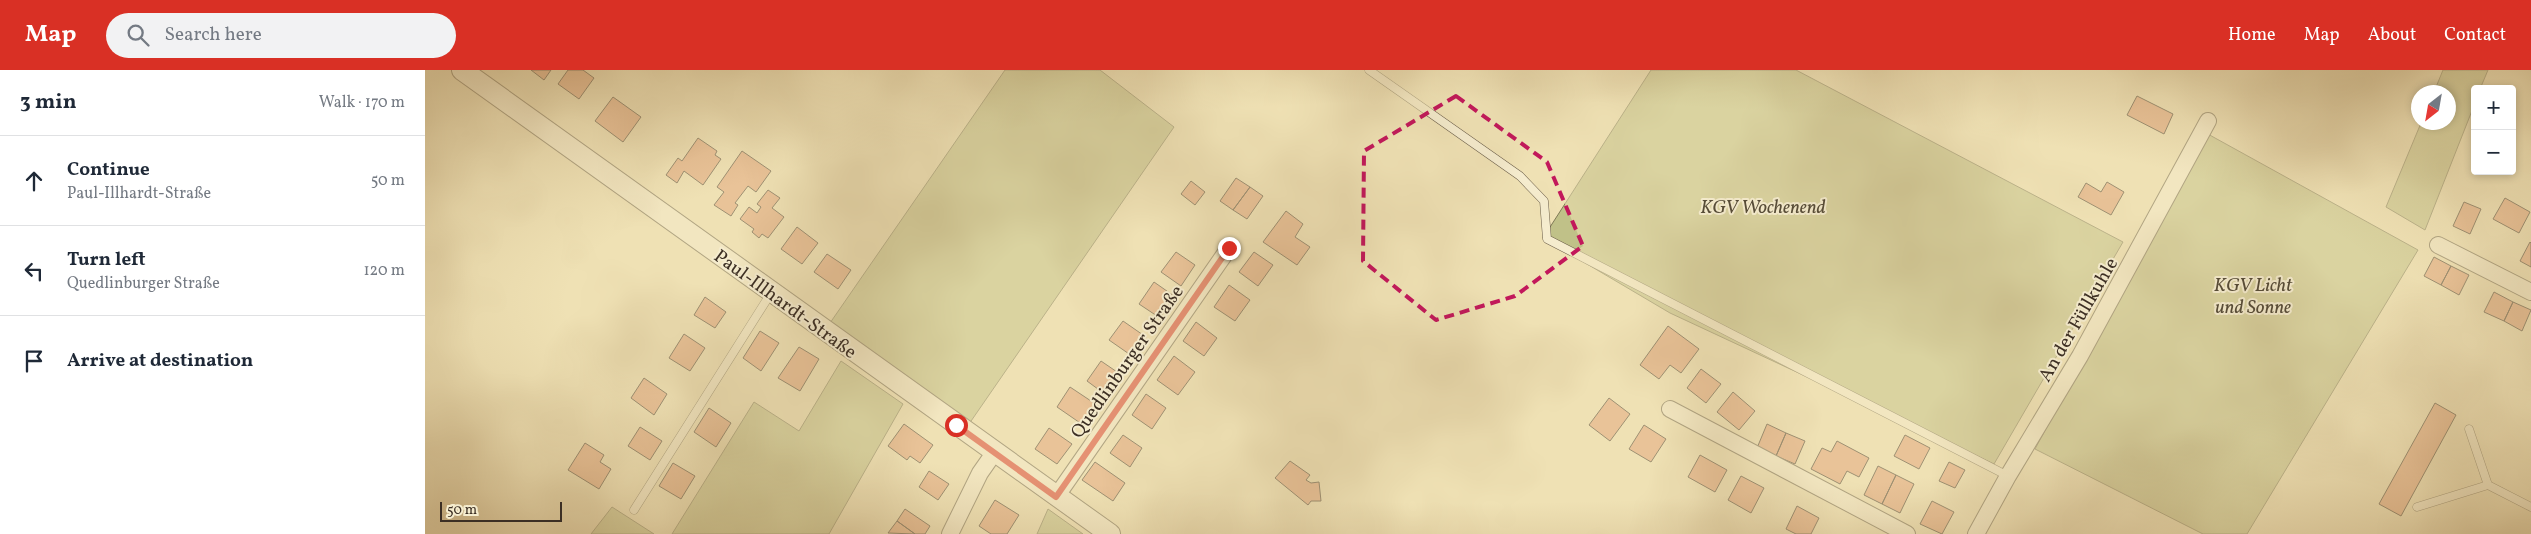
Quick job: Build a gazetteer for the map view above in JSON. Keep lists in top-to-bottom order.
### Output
{
  "streets": {
    "street": ["Paul-Illhardt-Straße", "An der Füllkuhle", "Quedlinburger Straße"]
  },
  "crossings": [
    ["Paul-Illhardt-Straße", "Quedlinburger Straße"]
  ],
  "parks": ["KGV Wochenend", "KGV Licht und Sonne"],
  "scale_bar": "50 m",
  "north": "bottom left",
  "page": {
    "header": "Map",
    "search": "Search here",
    "nav": [
      "Home",
      "Map",
      "About",
      "Contact"
    ],
    "heading": ["3 min", "Walk · 170 m"],
    "map_buttons": ["+", "−"],
    "list": [
      ["Continue", "Paul-Illhardt-Straße", "50 m"],
      ["Turn left", "Quedlinburger Straße", "120 m"],
      "Arrive at destination"
    ],
    "scale": "50 m"
  }
}
